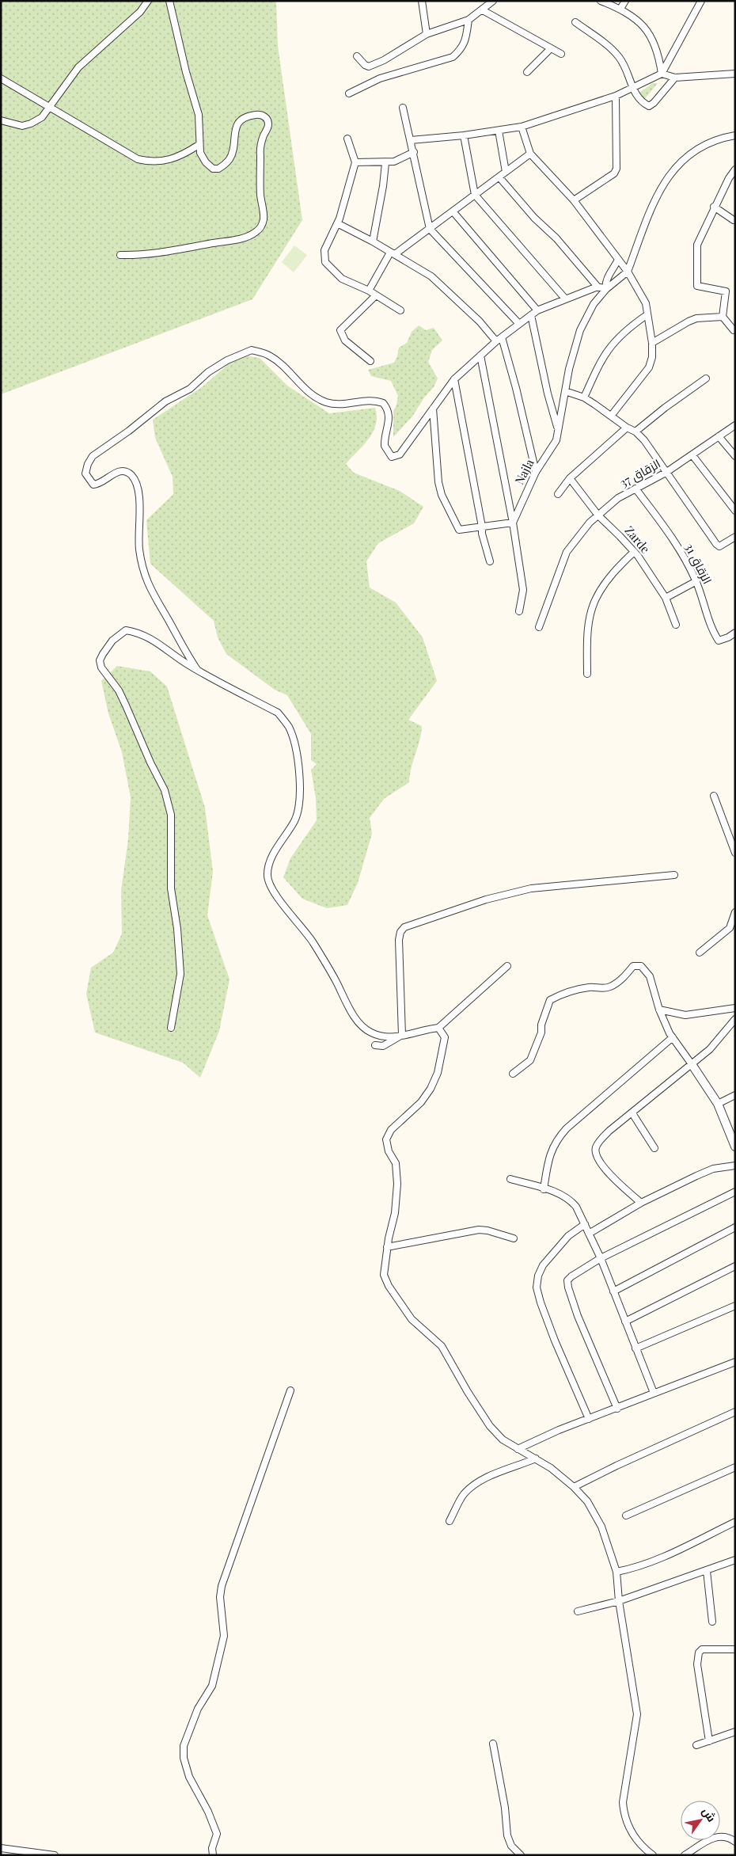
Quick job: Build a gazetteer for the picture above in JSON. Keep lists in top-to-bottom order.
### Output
{
  "streets": {
    "street": [
      "Najla",
      "الزقاق 37",
      "Zarde",
      "الزقاق 31"
    ]
  },
  "crossings": [
    ["الزقاق 37", "Zarde"],
    ["الزقاق 37", "الزقاق 31"]
  ],
  "north": "top right"
}
